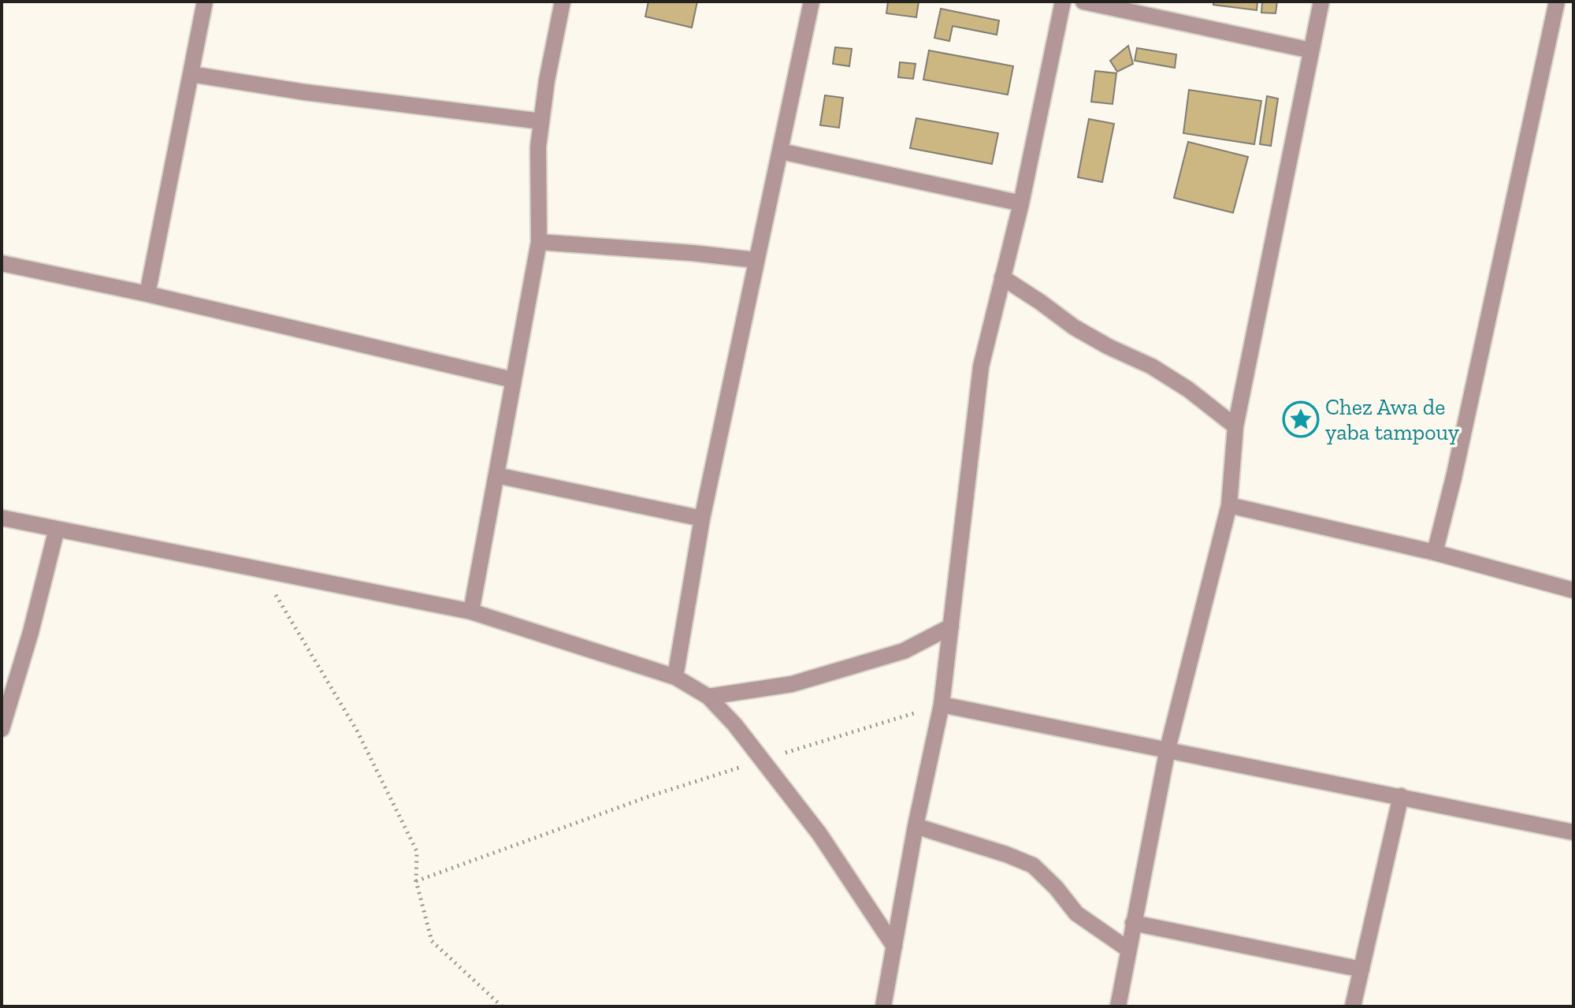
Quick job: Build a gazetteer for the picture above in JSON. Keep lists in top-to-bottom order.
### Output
{
  "places": {
    "place": ["Chez Awa de yaba tampouy"]
  }
}
